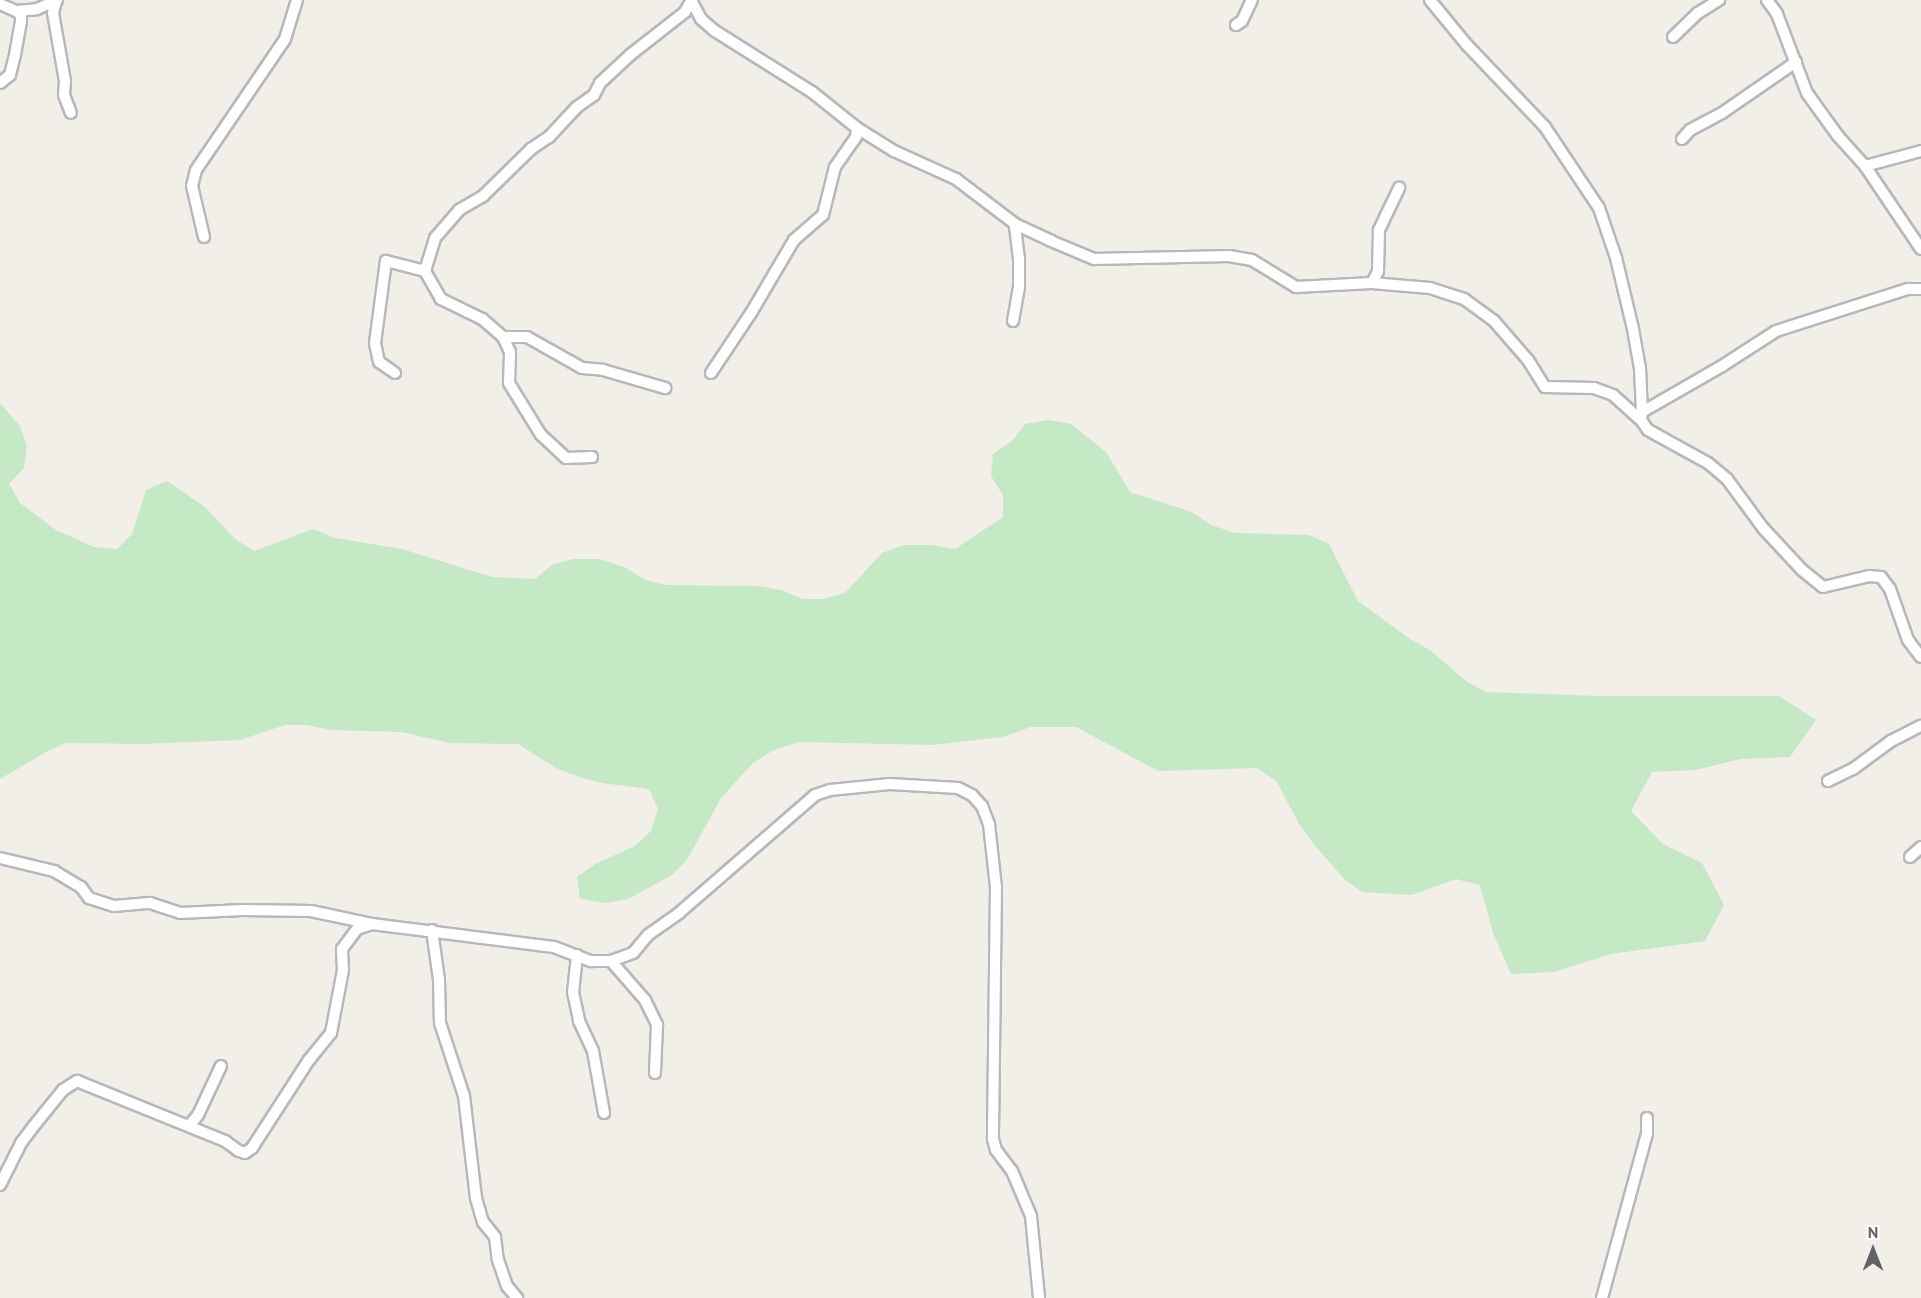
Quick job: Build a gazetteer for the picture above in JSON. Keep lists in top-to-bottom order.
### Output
{
  "north": "top"
}
